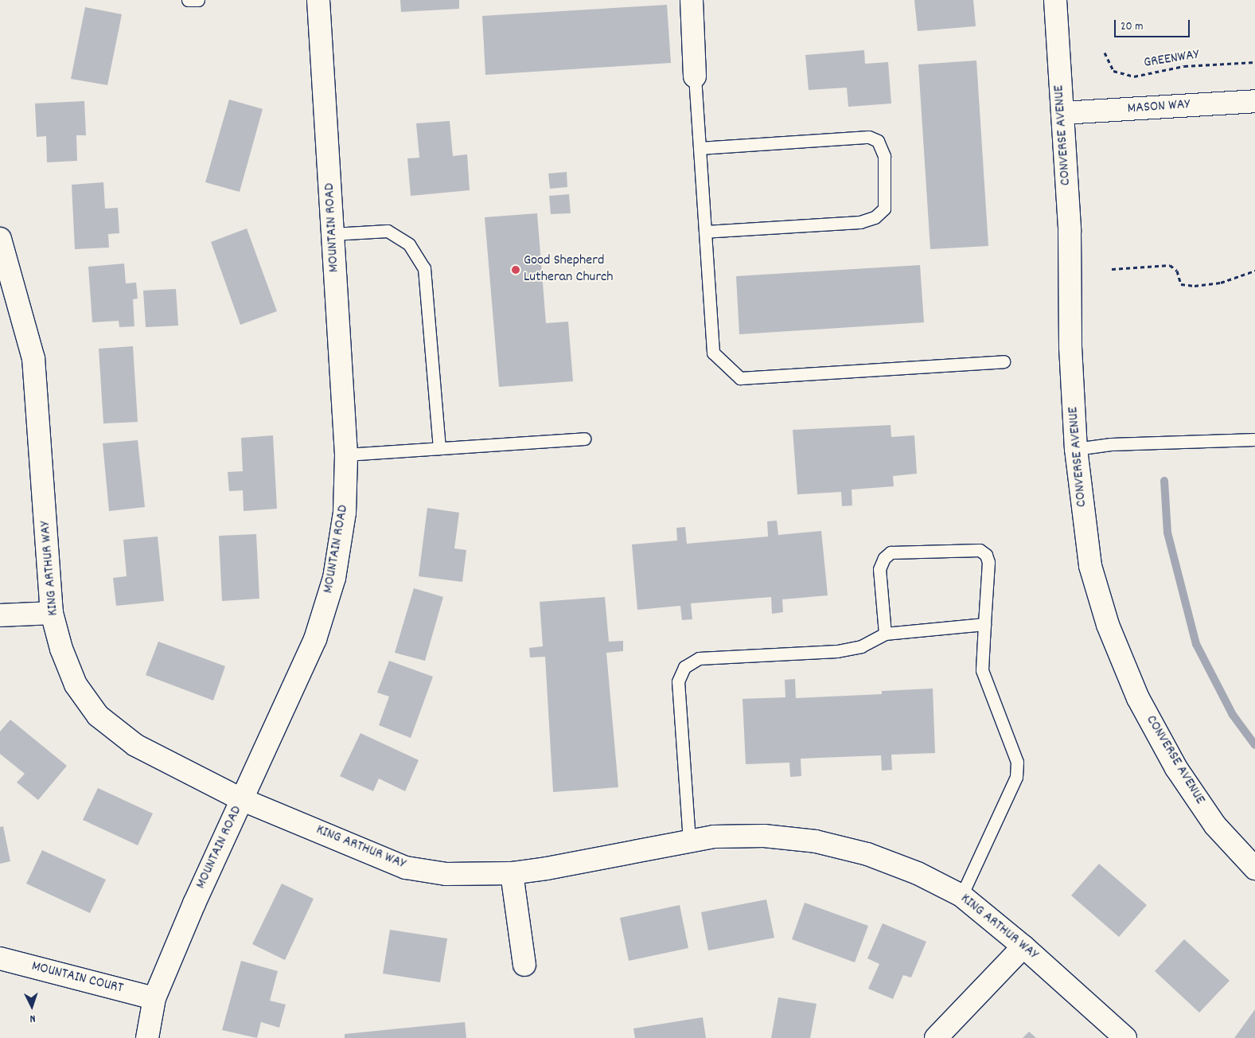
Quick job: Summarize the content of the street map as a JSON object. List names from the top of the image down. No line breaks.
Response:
{"streets":{"street":["MASON WAY","CONVERSE AVENUE","MOUNTAIN ROAD","KING ARTHUR WAY","MOUNTAIN COURT"],"path":["GREENWAY"]},"crossings":[["MASON WAY","CONVERSE AVENUE"],["MOUNTAIN ROAD","KING ARTHUR WAY"],["MOUNTAIN ROAD","MOUNTAIN COURT"]],"places":["Good Shepherd Lutheran Church"],"scale_bar":"20 m","north":"bottom"}
